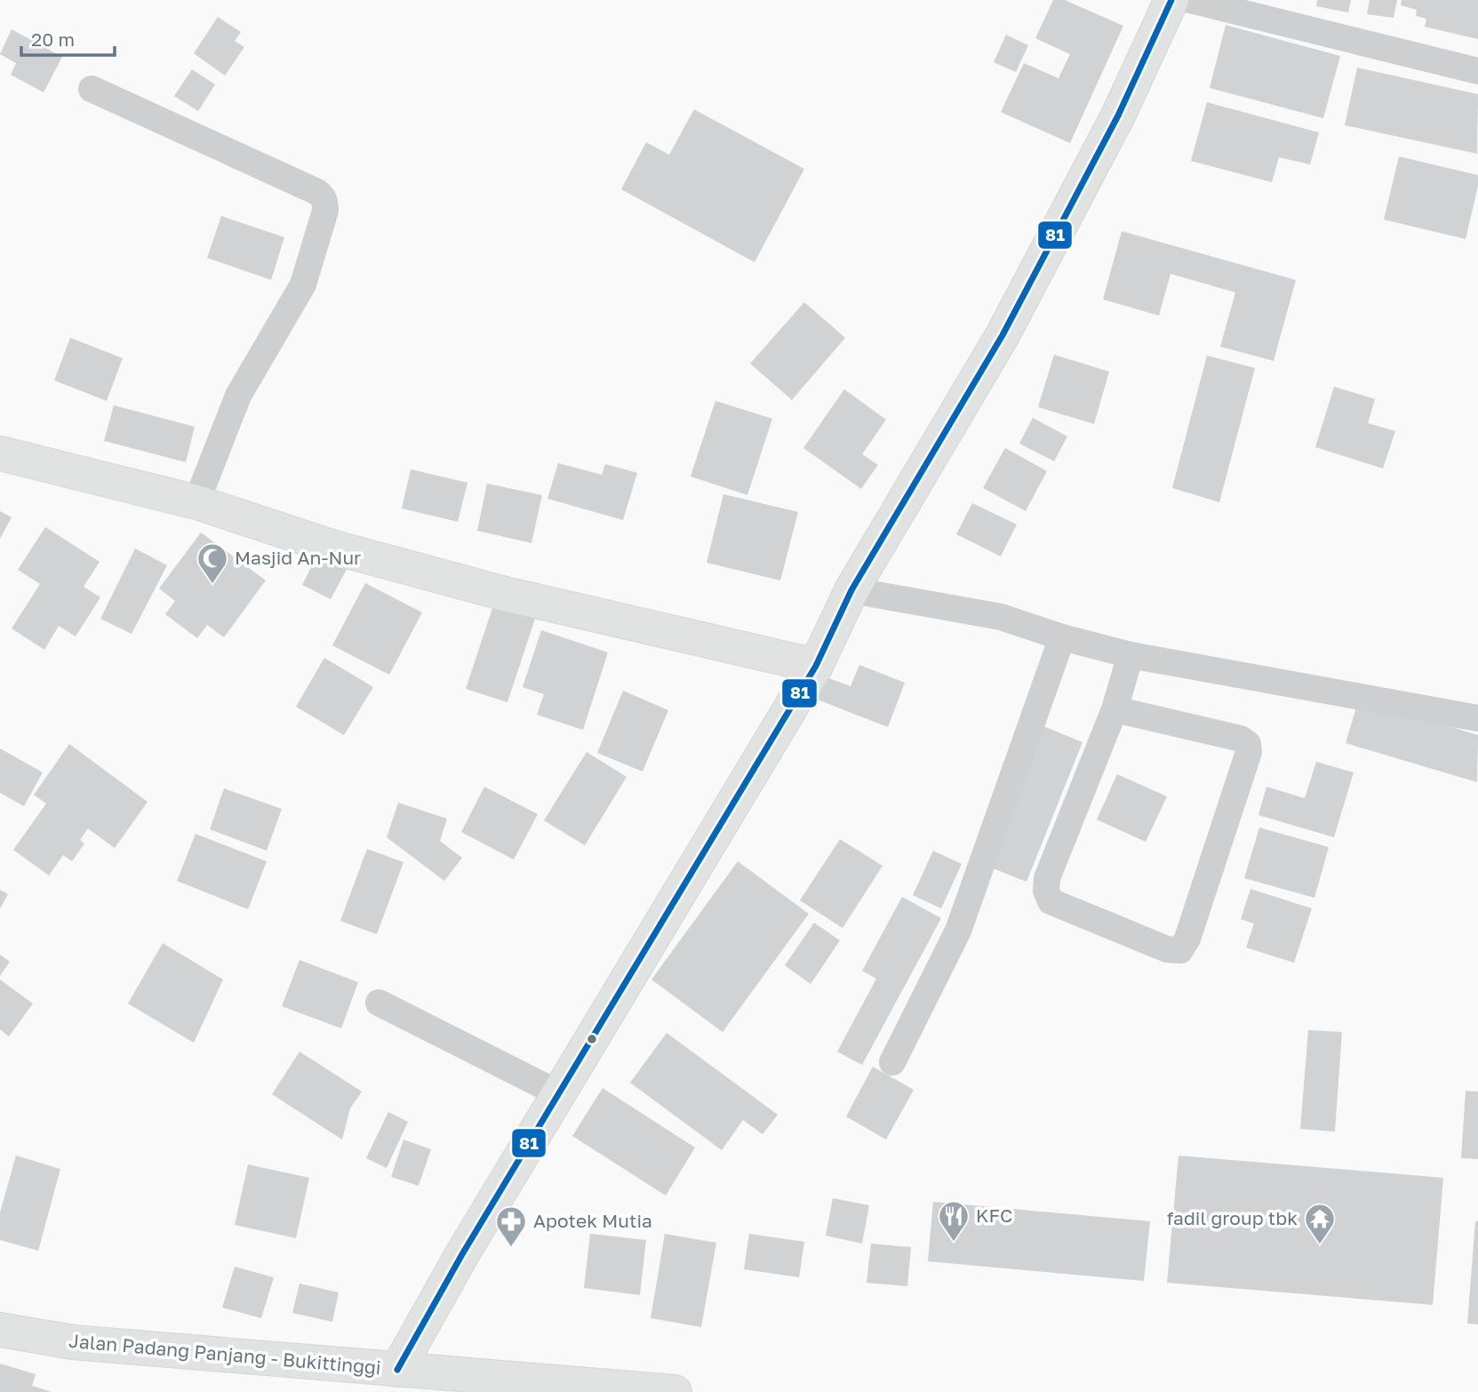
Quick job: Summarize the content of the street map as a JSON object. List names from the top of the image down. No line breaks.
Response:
{"streets":{"main road":["Jalan Padang Panjang - Bukittinggi"]},"places":{"mosque":["Masjid An-Nur"],"restaurant":["KFC"],"temple":["fadil group tbk"],"pharmacy":["Apotek Mutia"]},"lines":["transit line 81"],"scale_bar":"20 m"}
